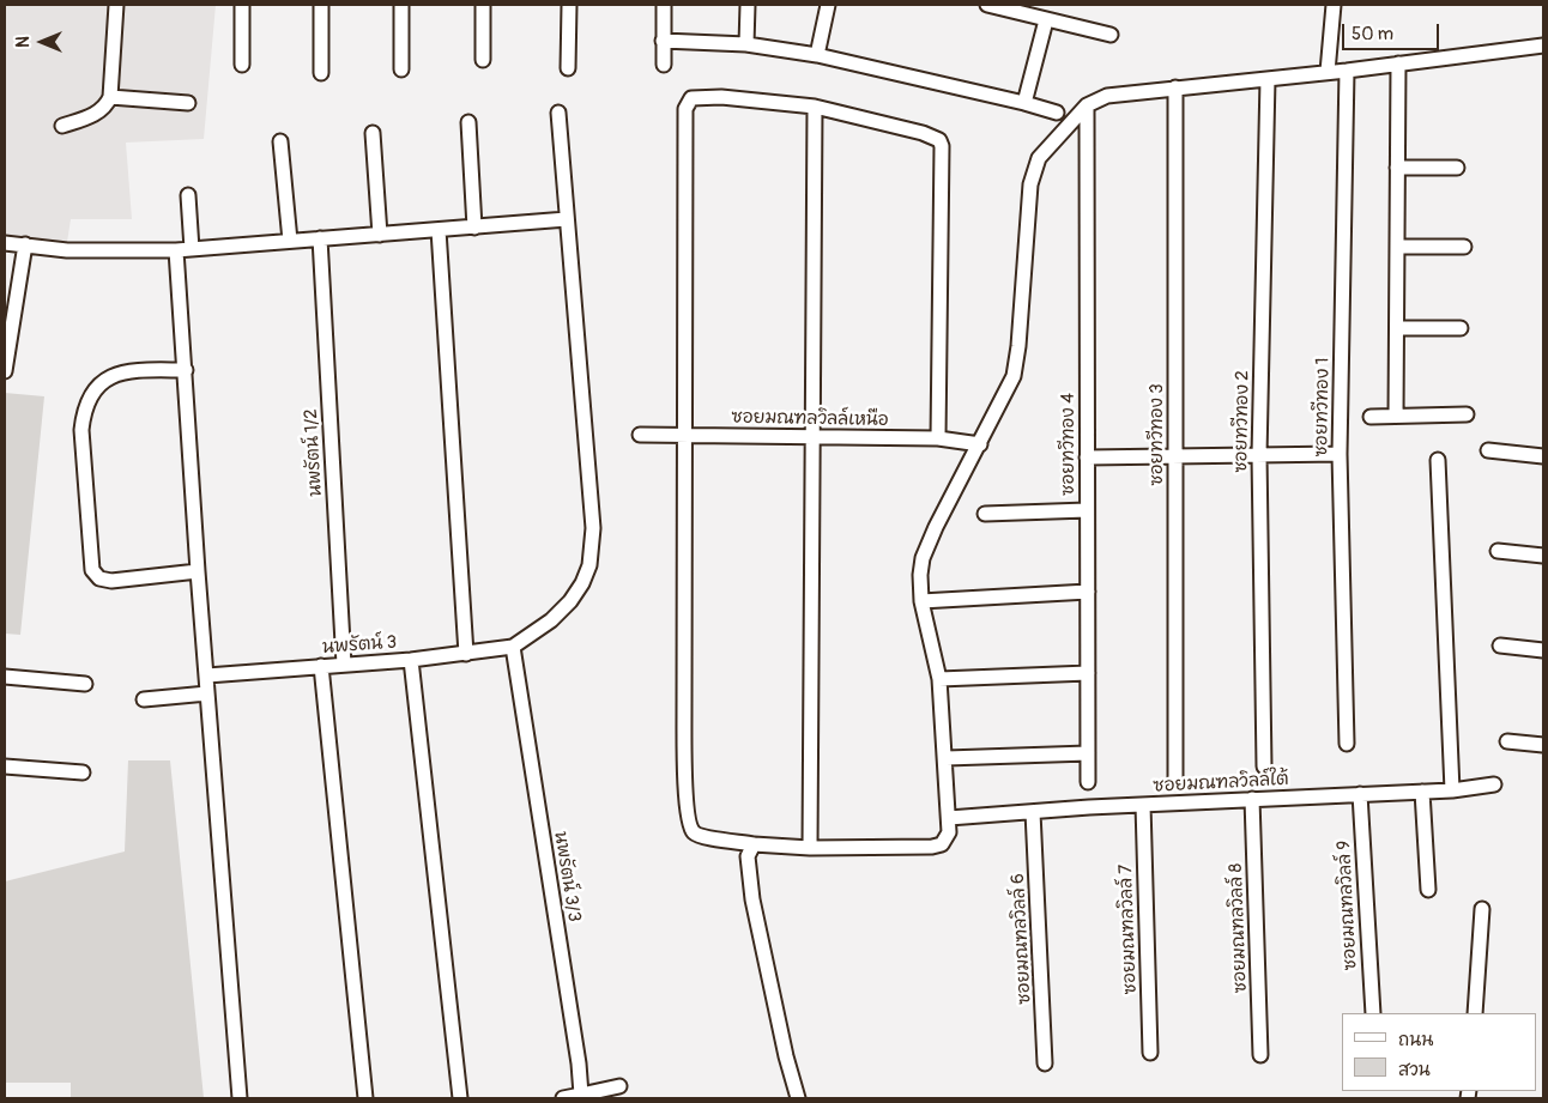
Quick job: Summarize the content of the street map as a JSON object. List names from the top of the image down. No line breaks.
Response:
{"streets":{"street":["ซอยทวีทอง 1","ซอยมณฑลวิลล์เหนือ","ซอยทวีทอง 2","ซอยทวีทอง 3","ซอยทวีทอง 4","นพรัตน์ 1/2","นพรัตน์ 3","ซอยมณฑลวิลล์ใต้","นพรัตน์ 3/3","ซอยมณฑลวิลล์ 9","ซอยมณฑลวิลล์ 8","ซอยมณฑลวิลล์ 7","ซอยมณฑลวิลล์ 6"]},"crossings":[["นพรัตน์ 1/2","นพรัตน์ 3"],["นพรัตน์ 3","นพรัตน์ 3/3"],["ซอยมณฑลวิลล์ใต้","ซอยมณฑลวิลล์ 9"],["ซอยมณฑลวิลล์ใต้","ซอยมณฑลวิลล์ 8"],["ซอยมณฑลวิลล์ใต้","ซอยมณฑลวิลล์ 7"],["ซอยมณฑลวิลล์ใต้","ซอยมณฑลวิลล์ 6"]],"legend":["ถนน","สวน"],"scale_bar":"50 m","north":"left"}
